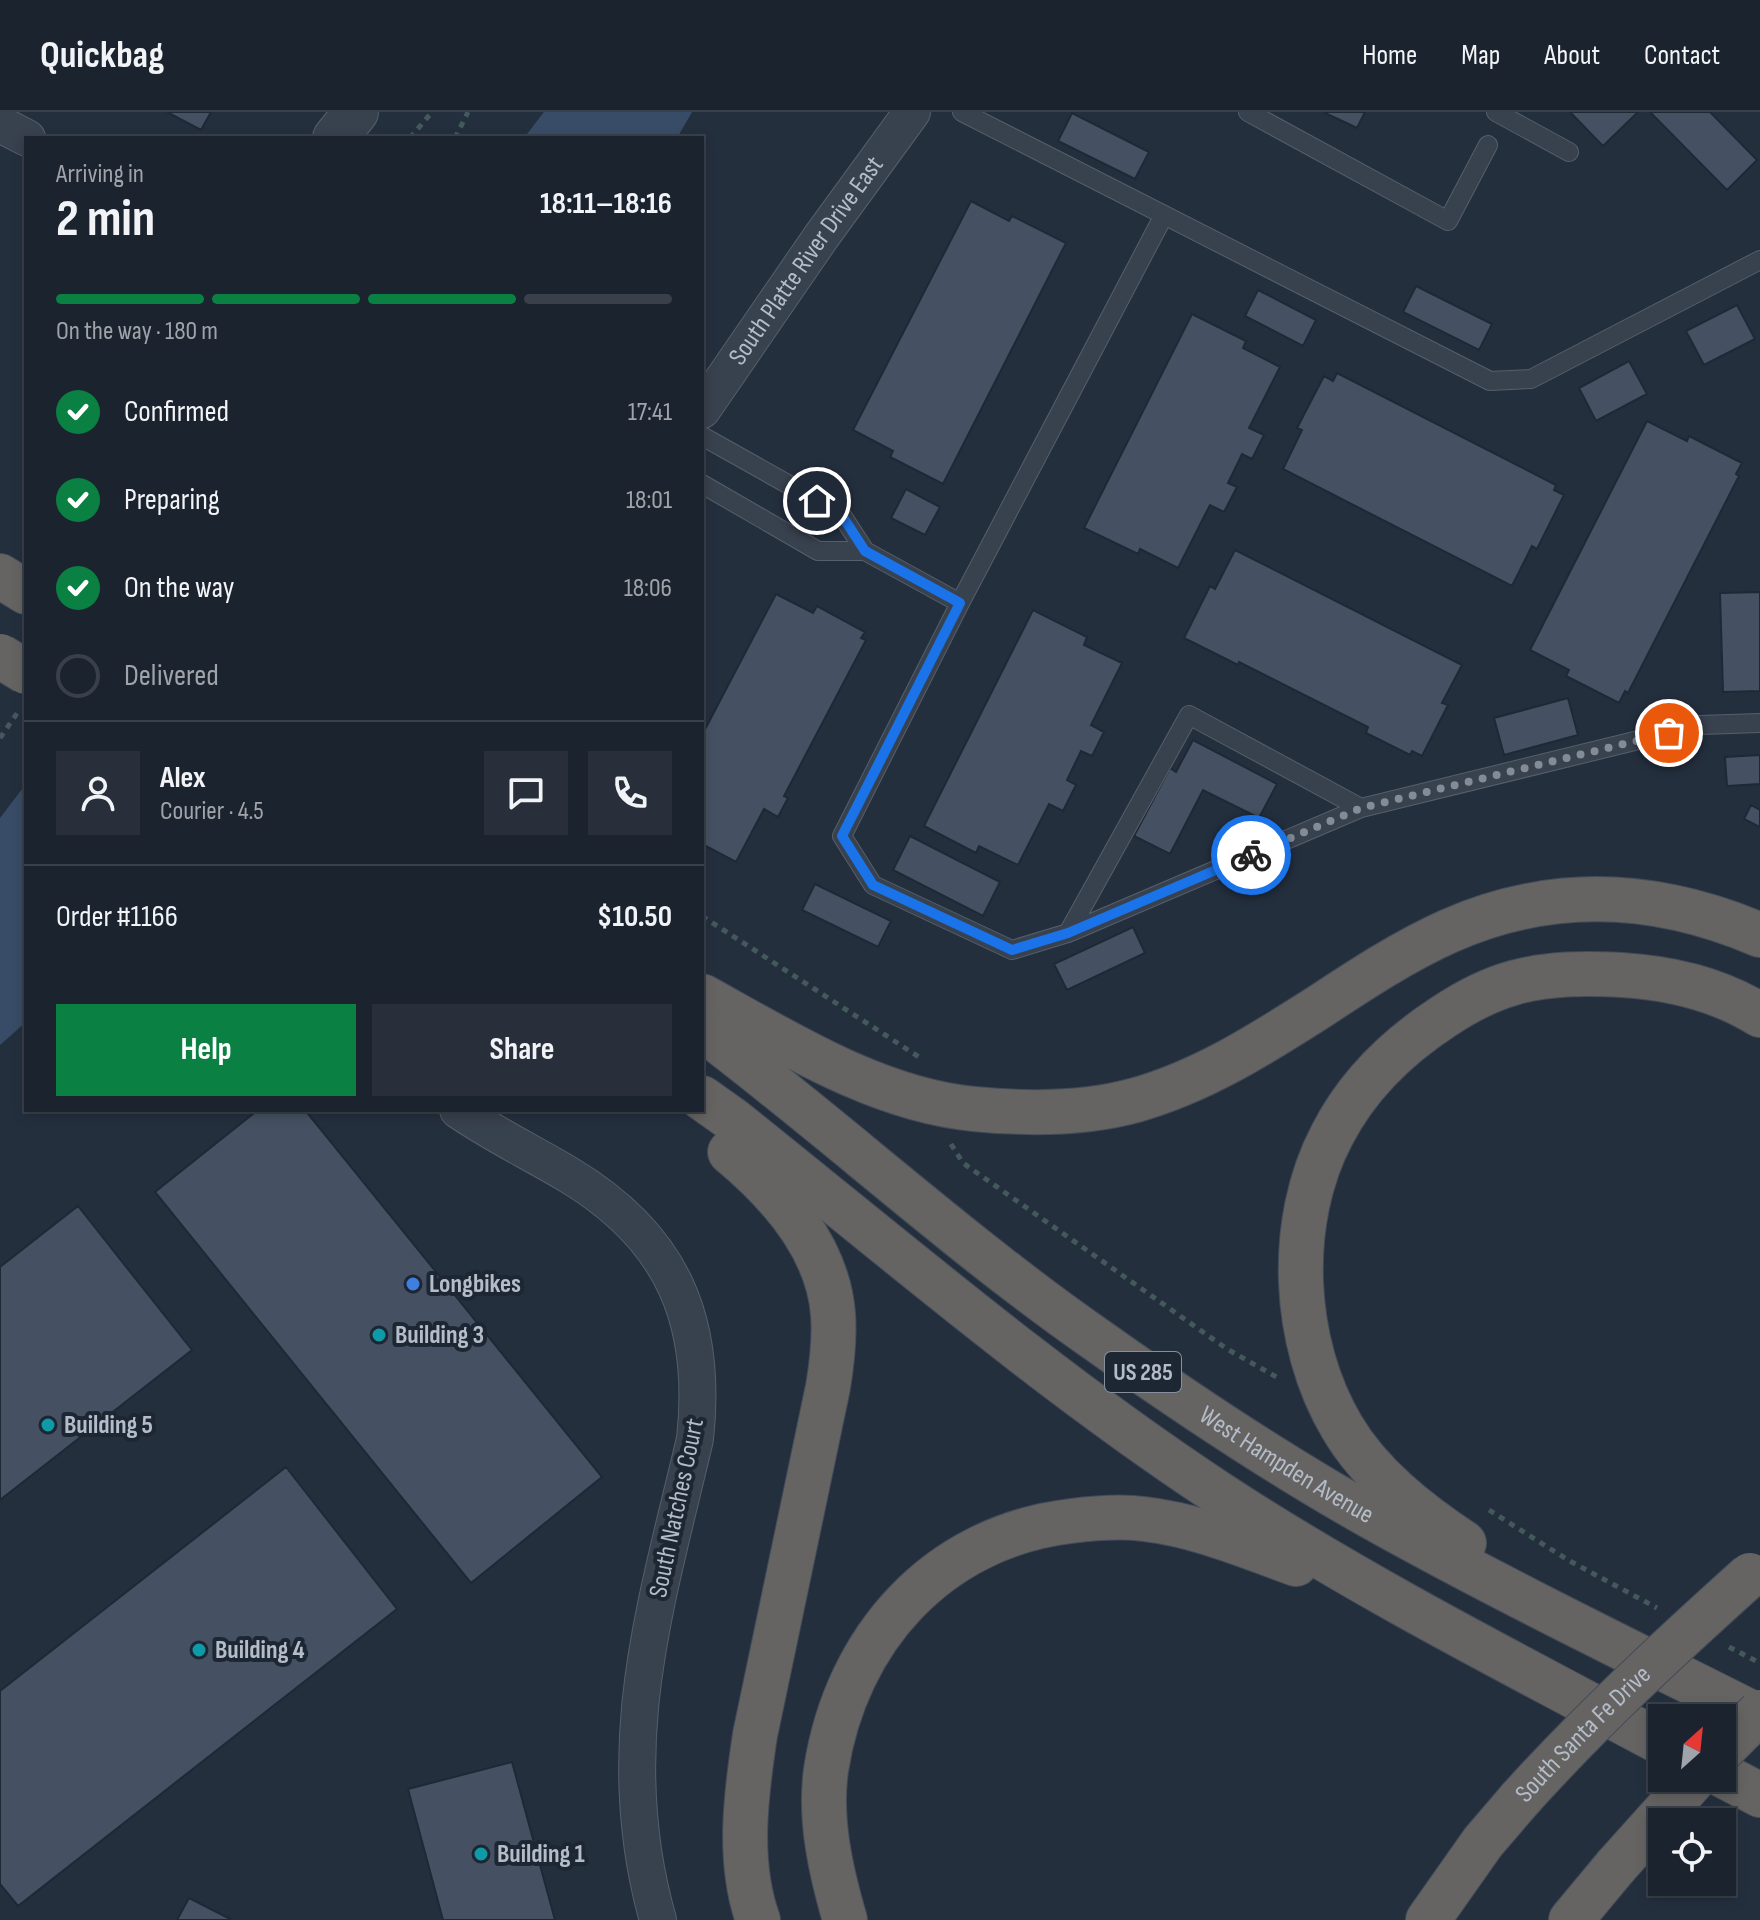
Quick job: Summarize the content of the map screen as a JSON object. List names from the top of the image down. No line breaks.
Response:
{"streets":{"highway":["US 285","West Hampden Avenue","South Santa Fe Drive"],"street":["South Platte River Drive East","South Natches Court"]},"places":["Longbikes","Building 3","Building 5","Building 4","Building 1"],"north":"top right","page":{"header":"Quickbag","nav":["Home","Map","About","Contact"],"heading":["2 min","Arriving in","18:11–18:16"],"panel":["Alex","Courier · 4.5","Order #1166","$10.50"],"bar":"On the way · 180 m","list":[["Confirmed","17:41"],["Preparing","18:01"],["On the way","18:06"],"Delivered"],"buttons":["Help","Share"]}}
